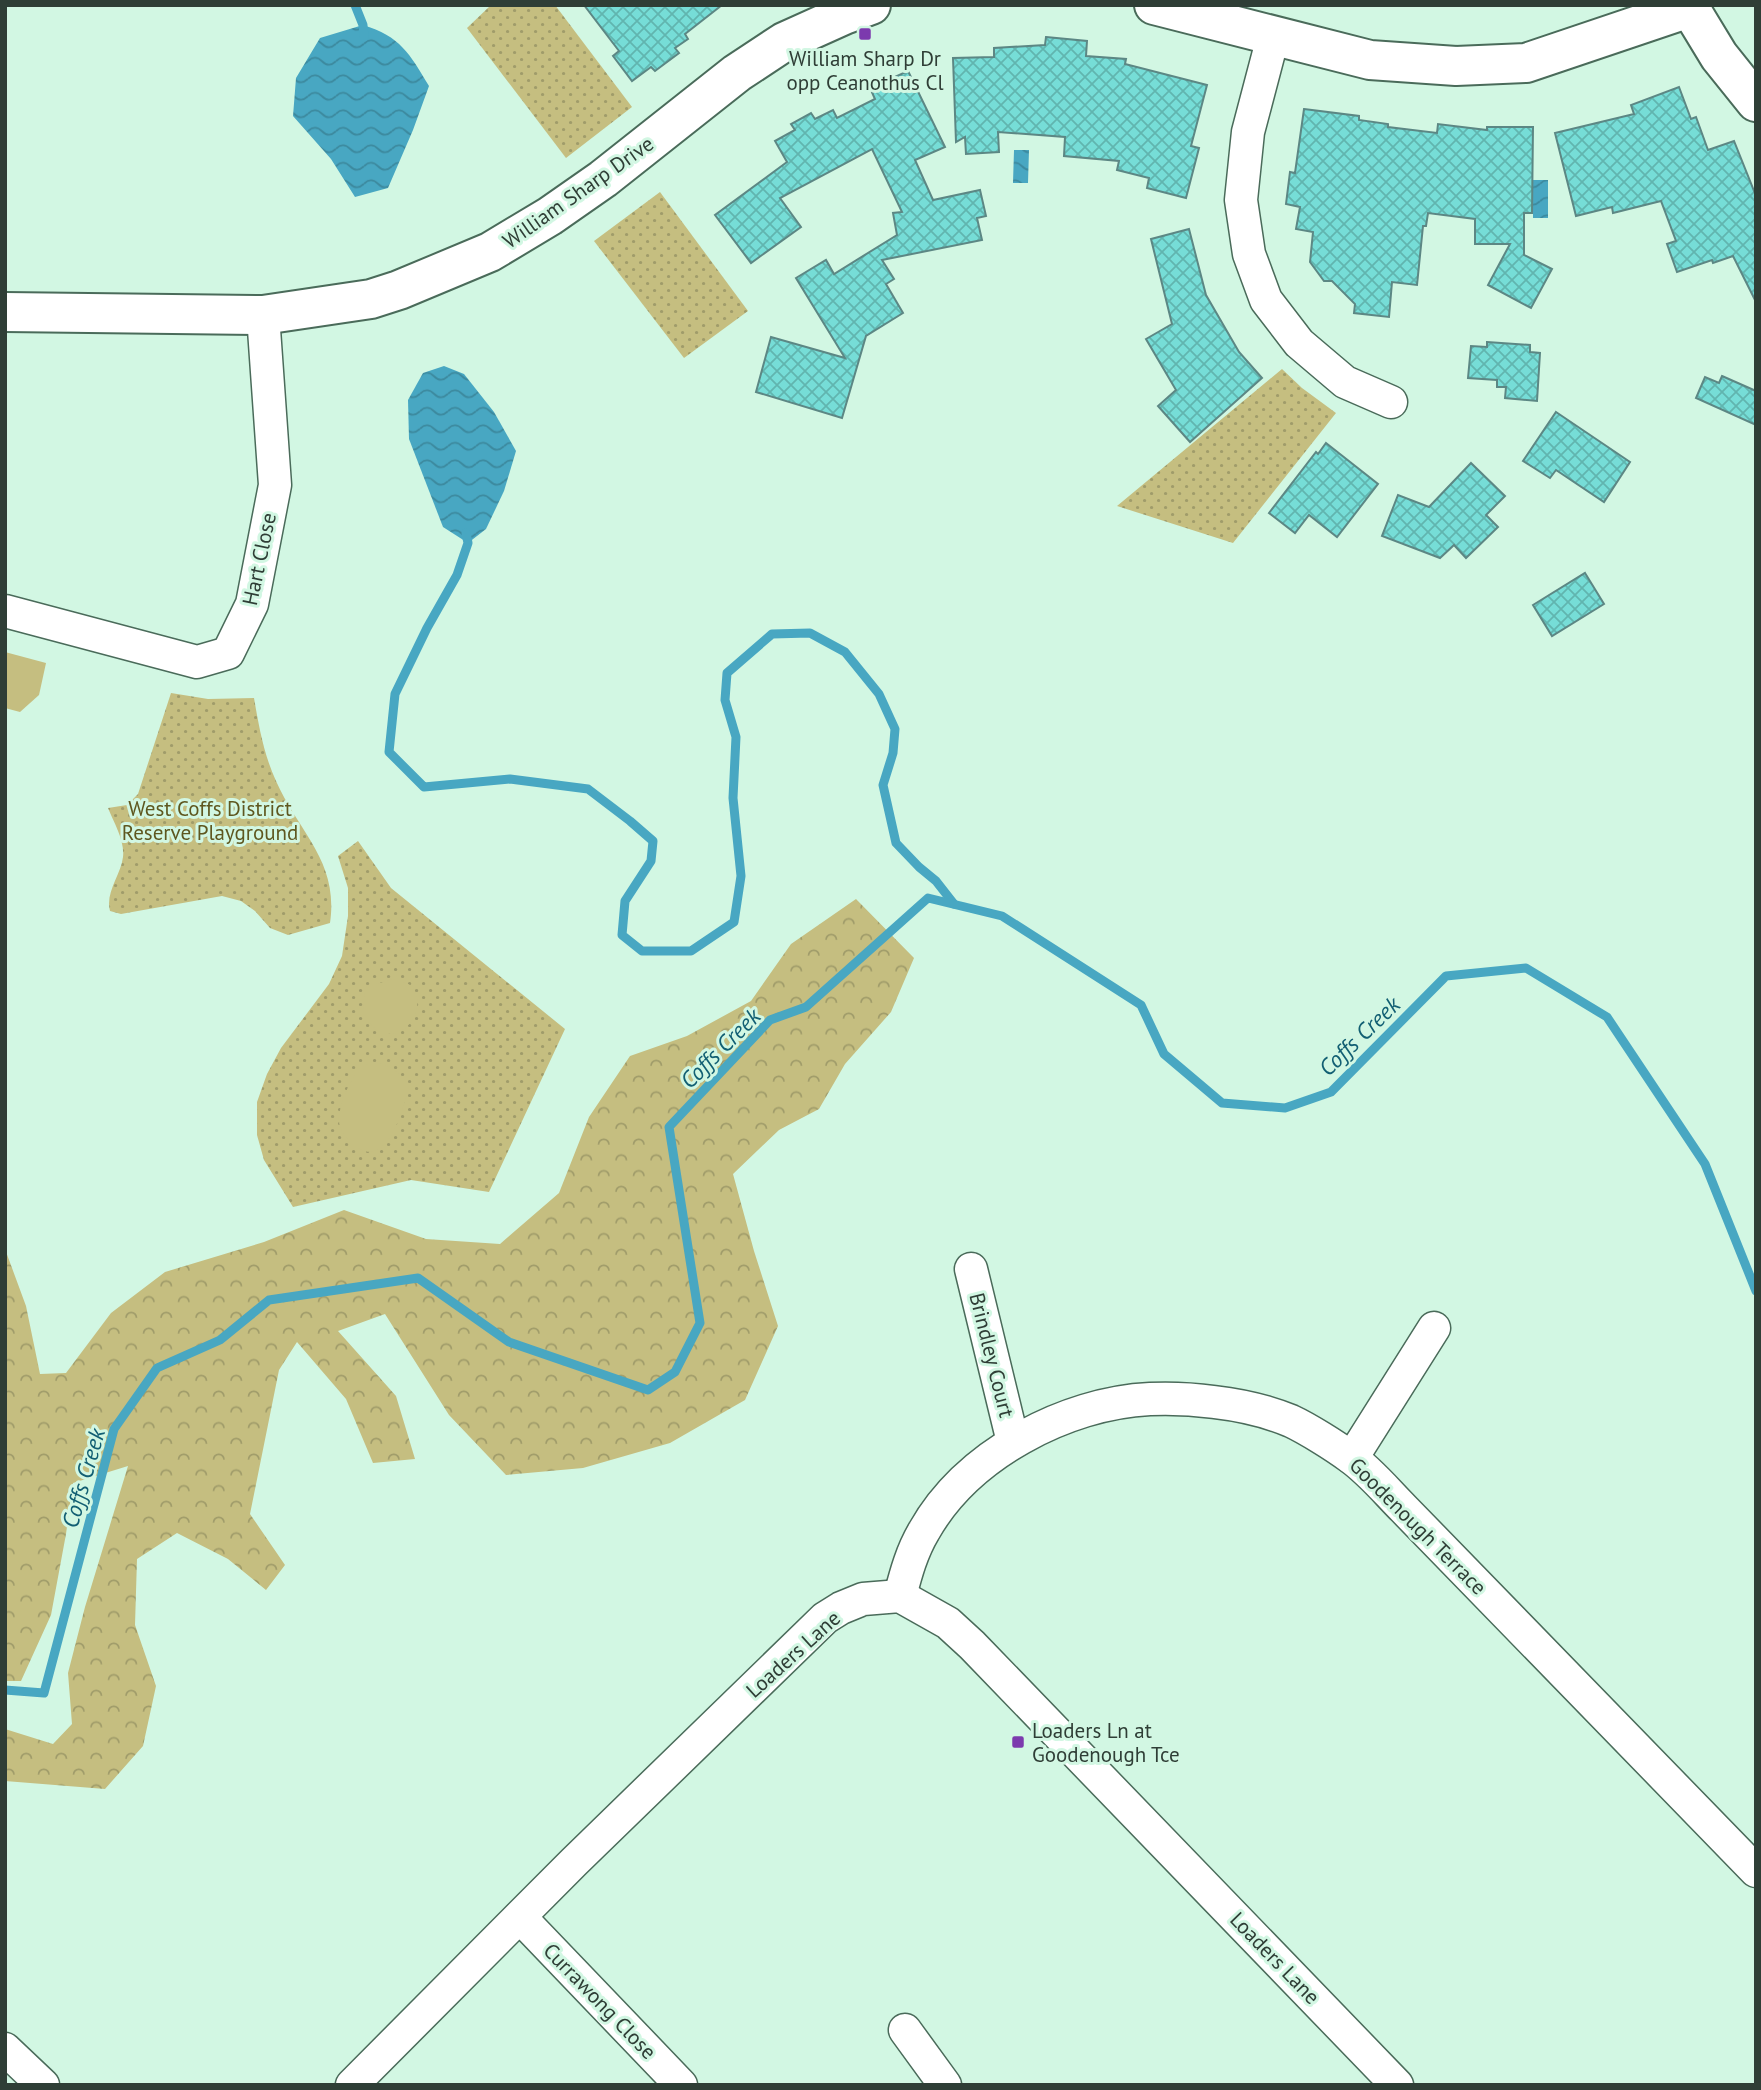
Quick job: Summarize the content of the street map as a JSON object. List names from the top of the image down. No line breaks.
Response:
{"streets":{"street":["William Sharp Drive","Hart Close","Brindley Court","Goodenough Terrace","Loaders Lane","Currawong Close"]},"crossings":[["William Sharp Drive","Hart Close"],["Brindley Court","Goodenough Terrace"],["Goodenough Terrace","Loaders Lane"],["Loaders Lane","Currawong Close"]],"water":["Coffs Creek"],"parks":["West Coffs District Reserve Playground"],"places":{"transit":["William Sharp Dr opp Ceanothus Cl","Loaders Ln at Goodenough Tce"]}}
